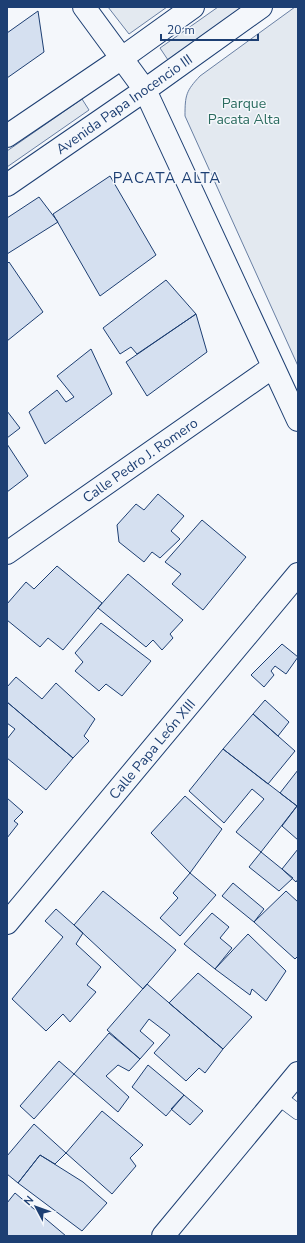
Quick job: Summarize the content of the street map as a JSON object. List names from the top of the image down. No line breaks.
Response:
{"streets":{"street":["Avenida Papa Inocencio III","Calle Pedro J. Romero","Calle Papa León XIII"]},"districts":["PACATA ALTA"],"parks":["Parque Pacata Alta"],"scale_bar":"20 m","north":"top left"}
